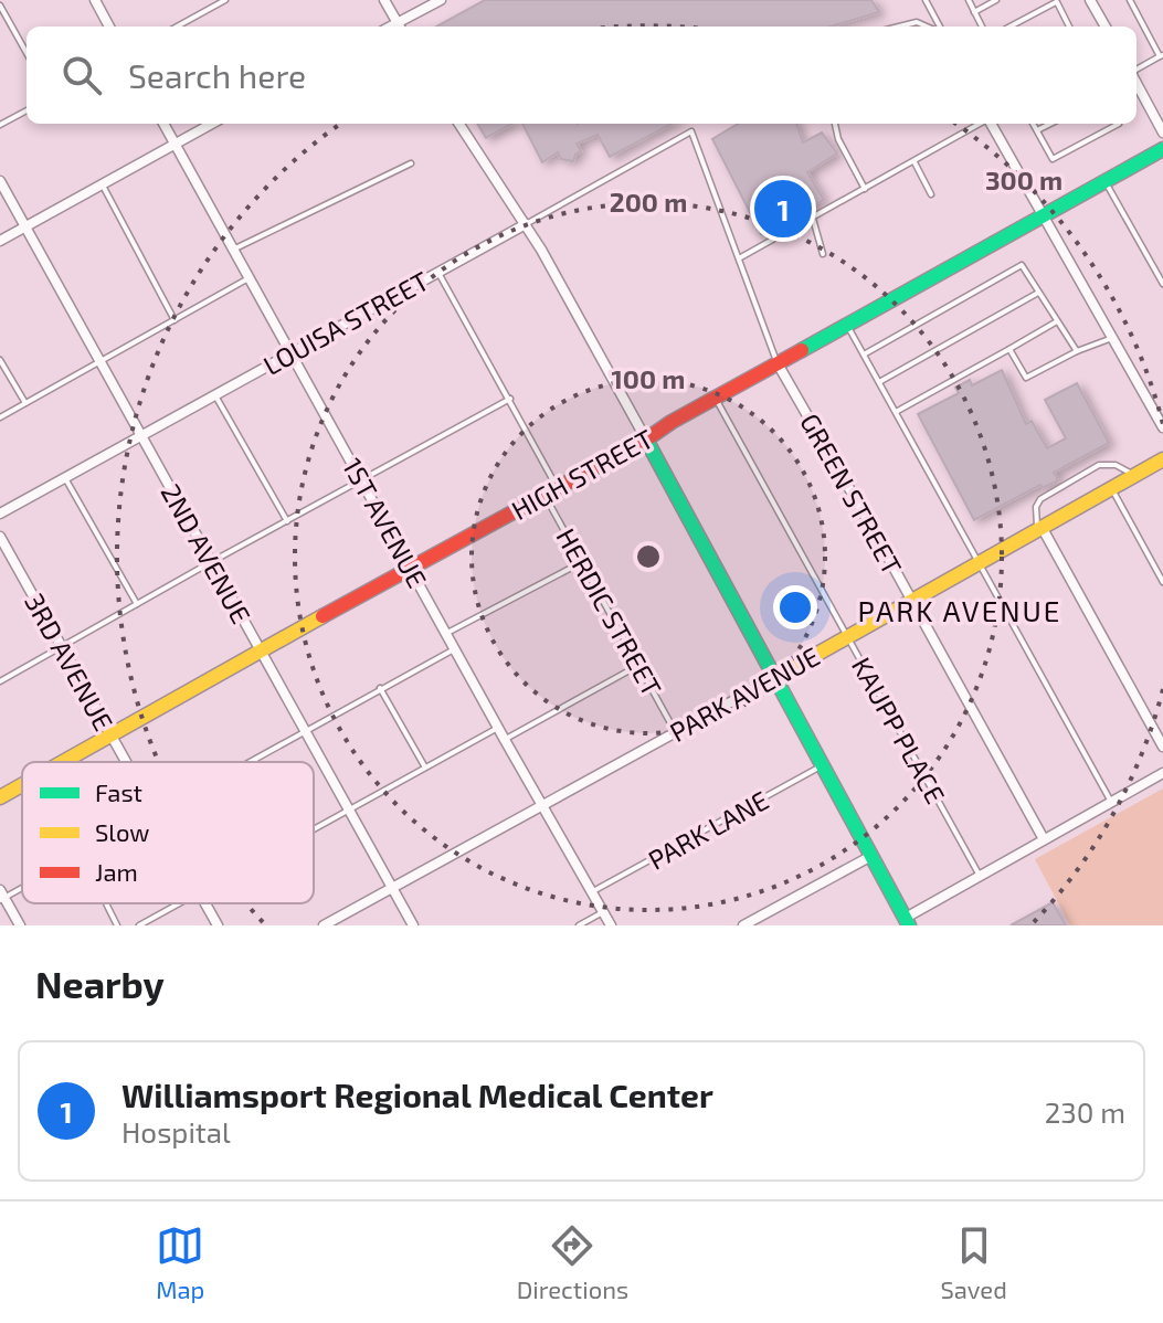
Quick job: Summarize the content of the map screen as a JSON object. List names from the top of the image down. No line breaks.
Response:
{"streets":{"main road":["HIGH STREET","PARK AVENUE"],"street":["LOUISA STREET","GREEN STREET","1ST AVENUE","2ND AVENUE","3RD AVENUE"],"lane":["HERDIC STREET","KAUPP PLACE","PARK LANE"]},"crossings":[["LOUISA STREET","GREEN STREET"],["LOUISA STREET","1ST AVENUE"],["LOUISA STREET","2ND AVENUE"],["LOUISA STREET","HERDIC STREET"],["HIGH STREET","GREEN STREET"],["HIGH STREET","1ST AVENUE"],["HIGH STREET","2ND AVENUE"],["HIGH STREET","HERDIC STREET"],["HIGH STREET","3RD AVENUE"],["HIGH STREET","KAUPP PLACE"],["GREEN STREET","PARK AVENUE"],["1ST AVENUE","PARK AVENUE"],["1ST AVENUE","PARK LANE"],["2ND AVENUE","PARK AVENUE"],["HERDIC STREET","PARK AVENUE"],["PARK AVENUE","KAUPP PLACE"]],"districts":["PARK AVENUE"],"legend":["Fast","Slow","Jam"],"page":{"search":"Search here","pins":"1","heading":"Nearby","list":[{"mark":"1","name":"Williamsport Regional Medical Center","note":"Hospital","value":"230 m"}],"nav":["Map","Directions","Saved"]},"rings":["300 m","200 m","100 m"]}
